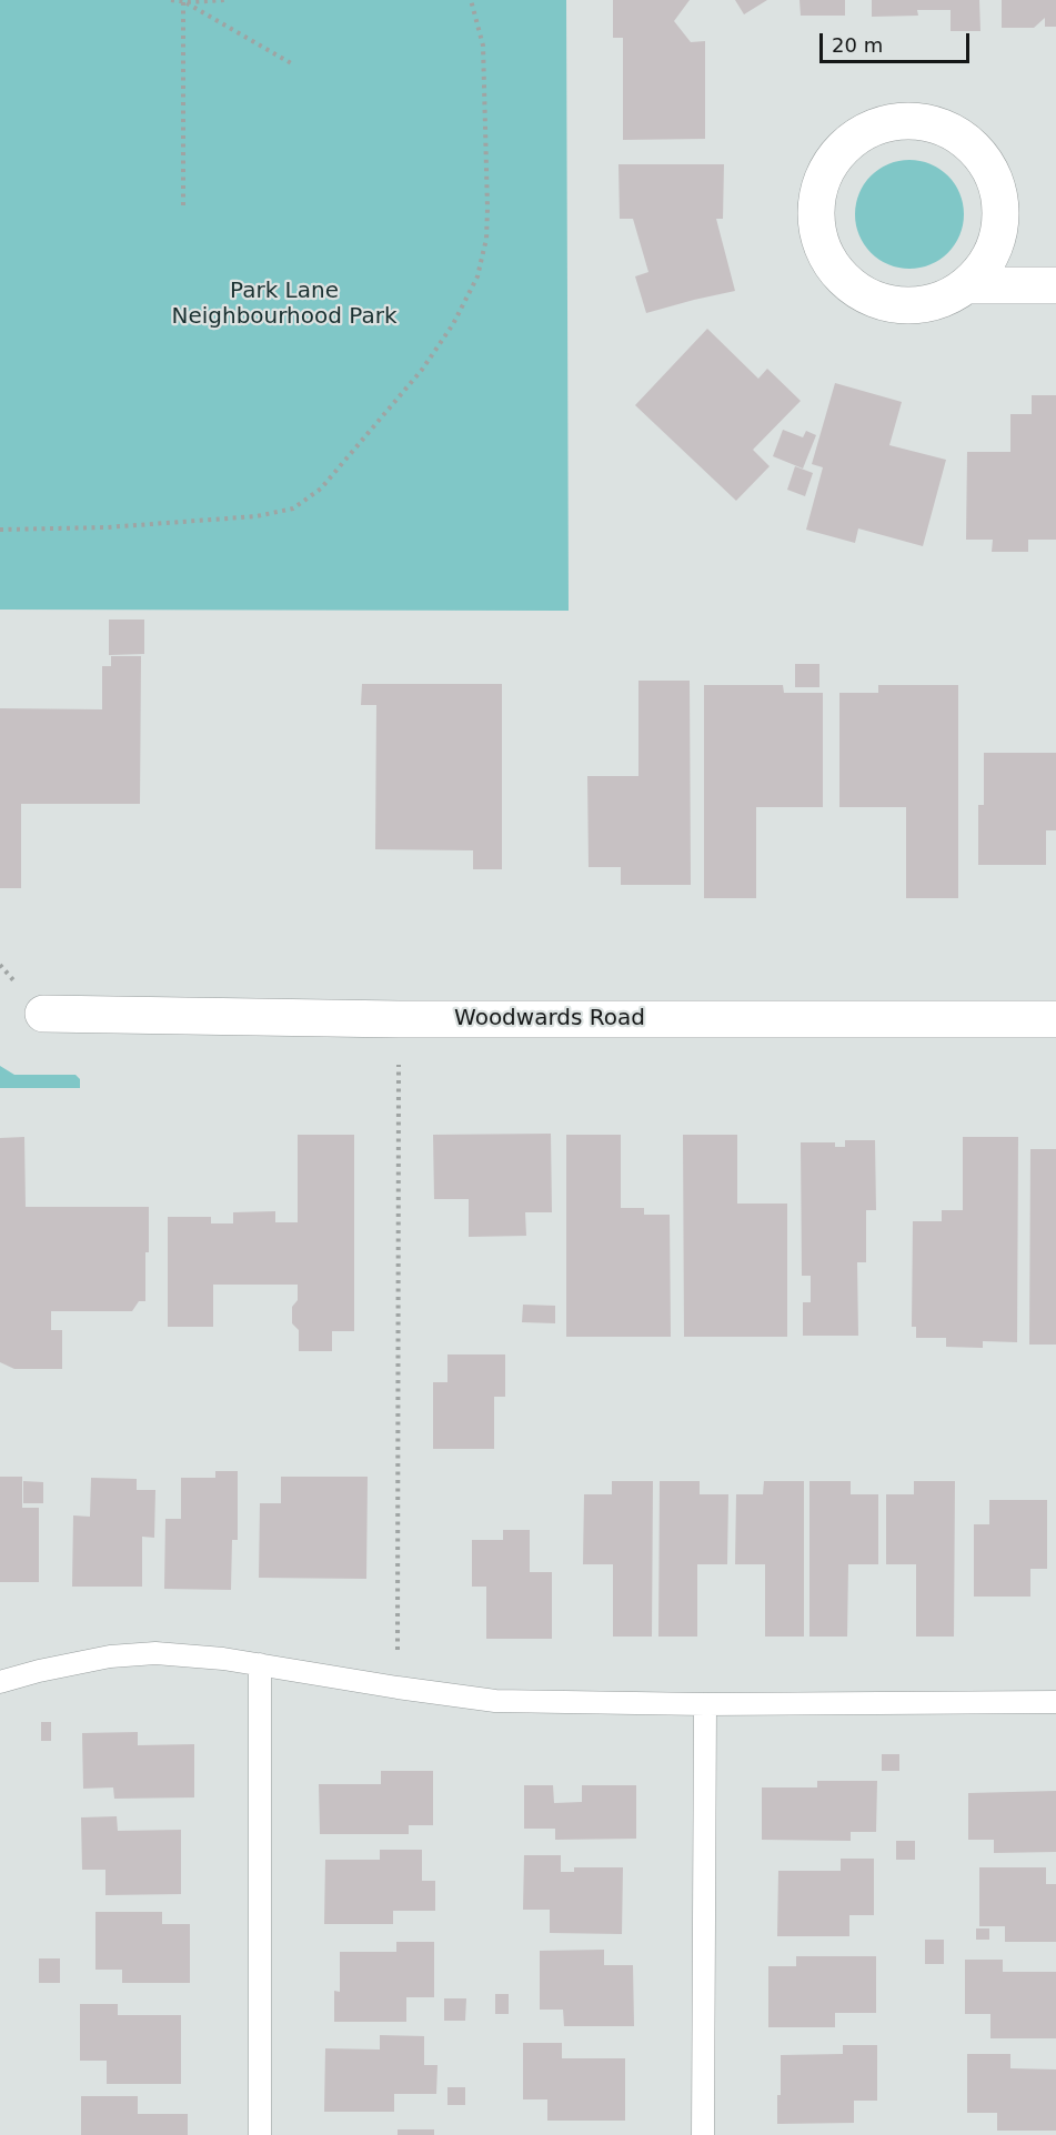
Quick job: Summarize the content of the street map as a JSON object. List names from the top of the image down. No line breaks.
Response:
{"streets":{"street":["Woodwards Road"]},"parks":["Park Lane Neighbourhood Park"],"scale_bar":"20 m"}
